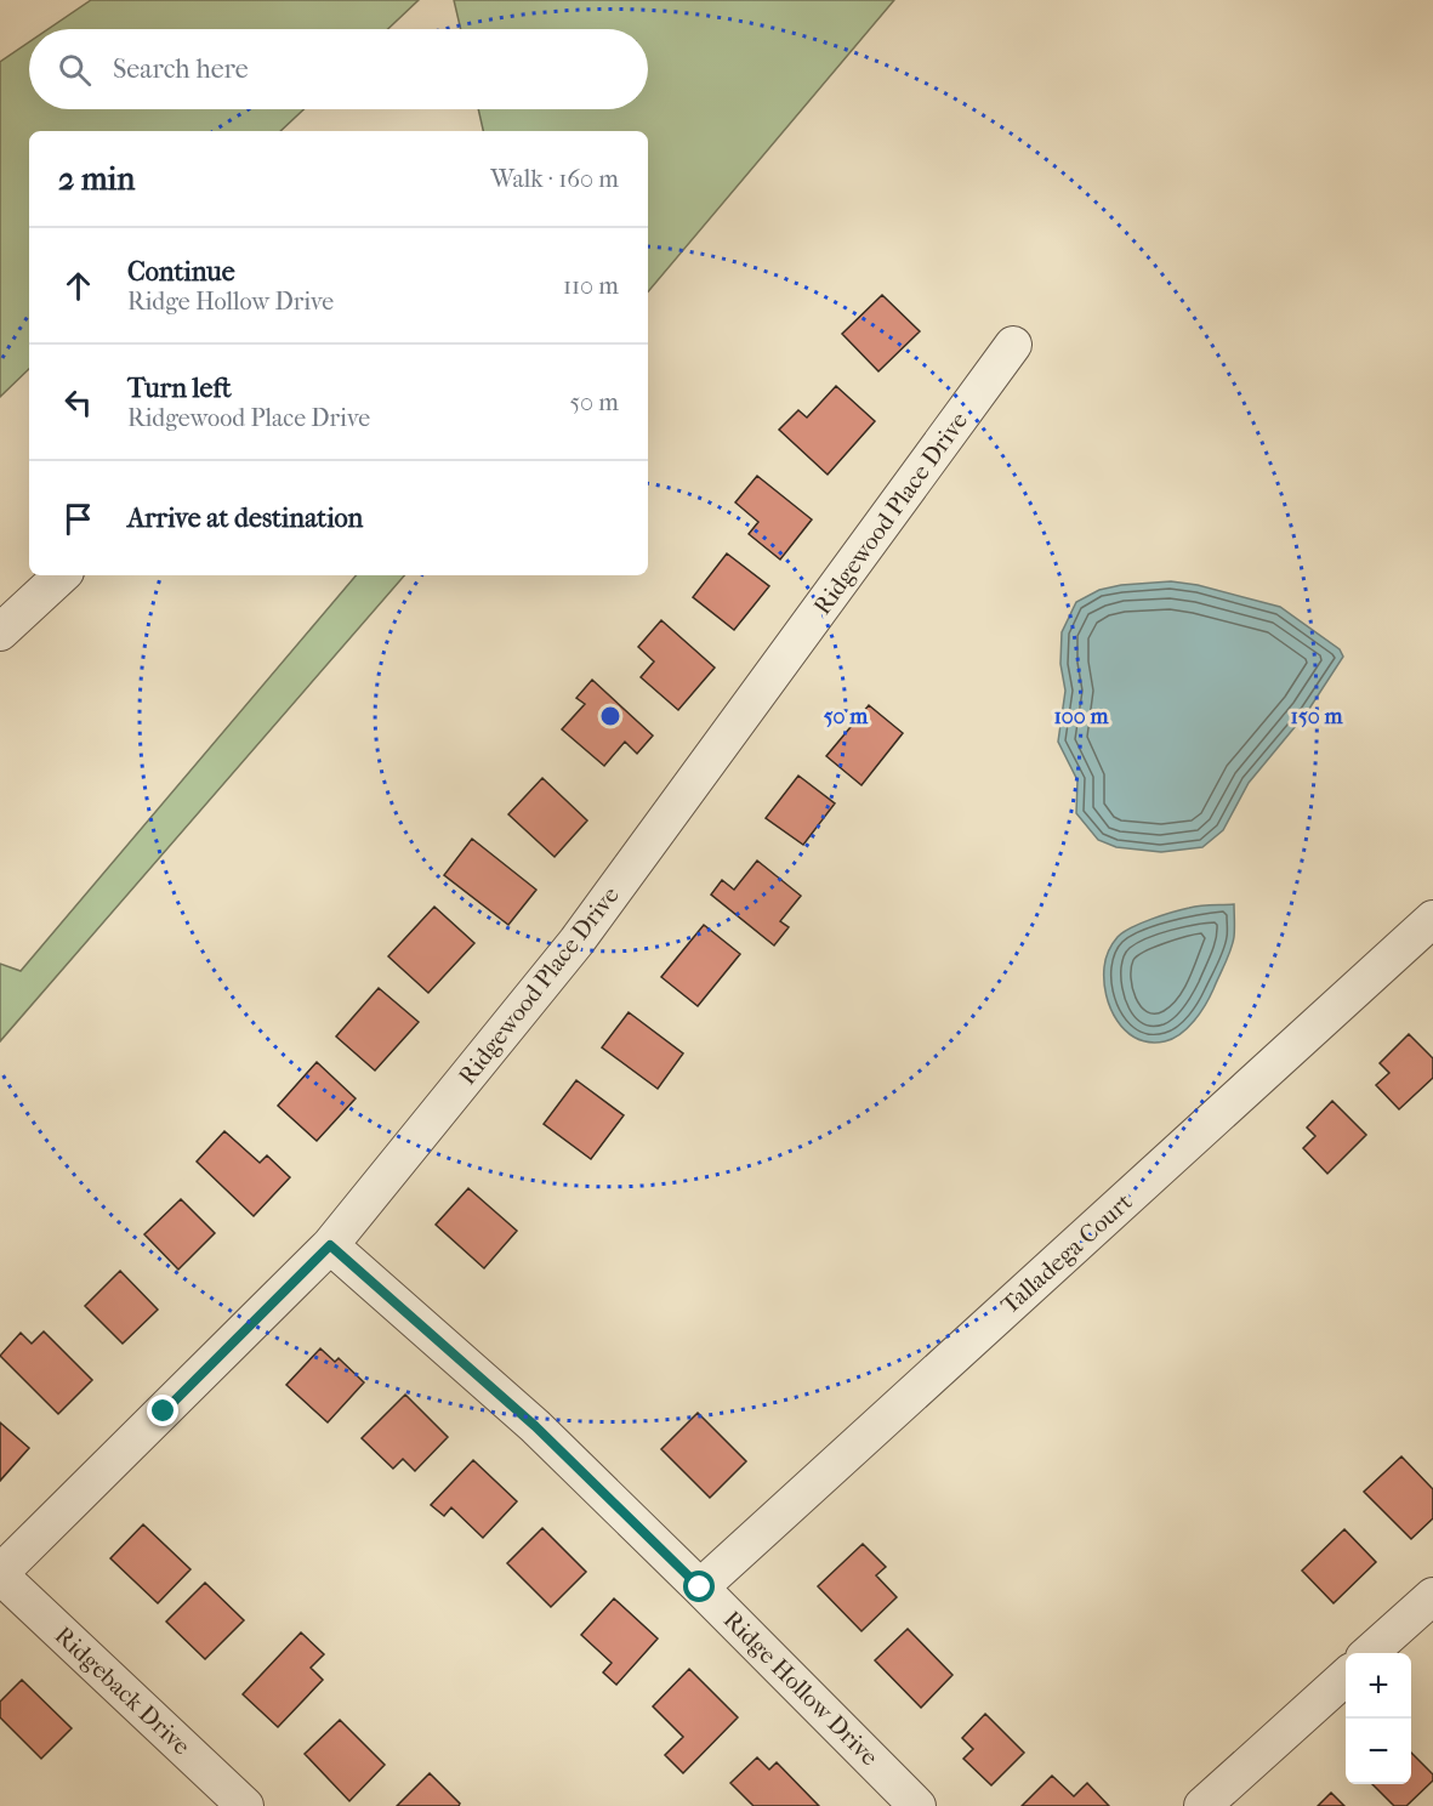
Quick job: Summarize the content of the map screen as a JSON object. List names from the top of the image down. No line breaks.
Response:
{"streets":{"street":["Ridgewood Place Drive","Talladega Court","Ridge Hollow Drive","Ridgeback Drive"]},"crossings":[["Ridgewood Place Drive","Ridge Hollow Drive"],["Ridgewood Place Drive","Ridgeback Drive"],["Talladega Court","Ridge Hollow Drive"]],"page":{"search":"Search here","heading":["2 min","Walk · 160 m"],"list":[["Continue","Ridge Hollow Drive","110 m"],["Turn left","Ridgewood Place Drive","50 m"],"Arrive at destination"],"map_buttons":["+","−"]},"rings":["50 m","100 m","150 m"]}
